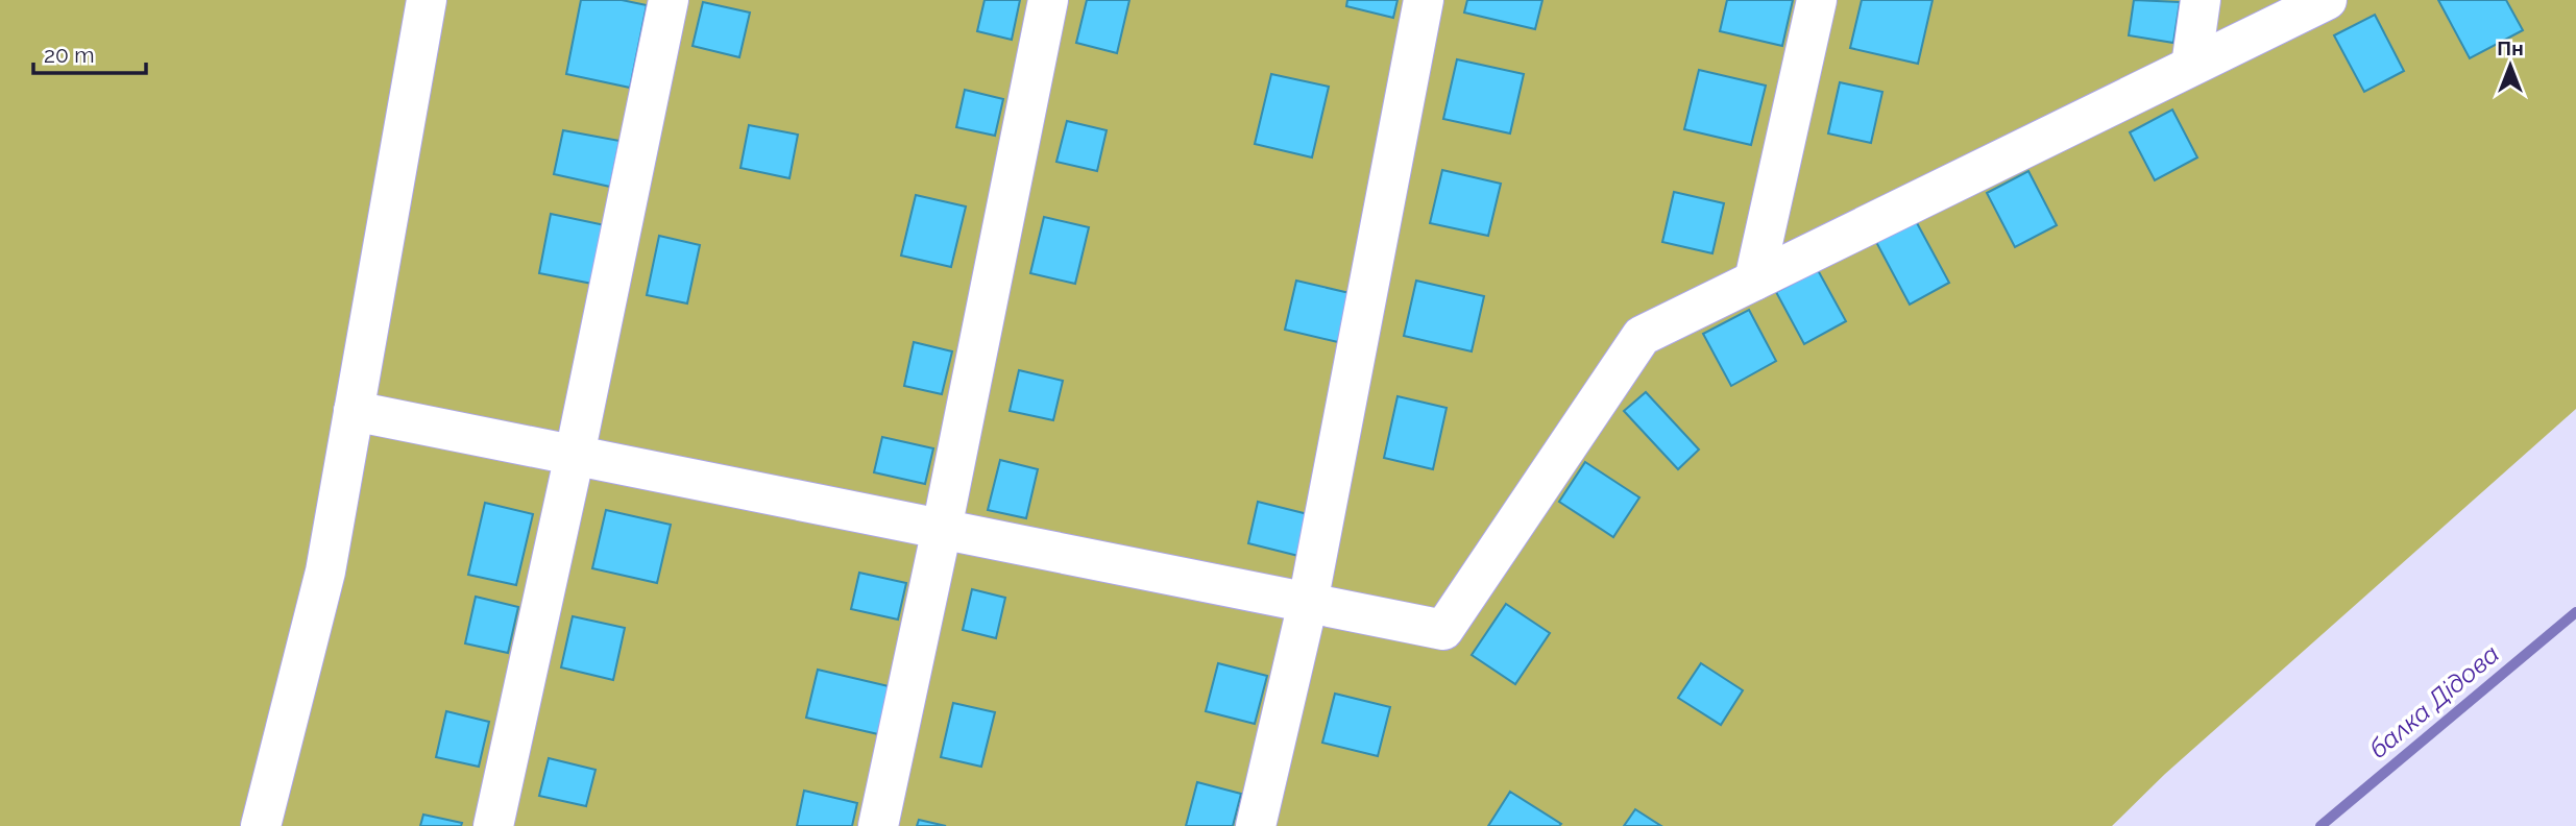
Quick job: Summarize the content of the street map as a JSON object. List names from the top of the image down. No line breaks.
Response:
{"water":["балка Дідова"],"scale_bar":"20 m","north":"top"}
